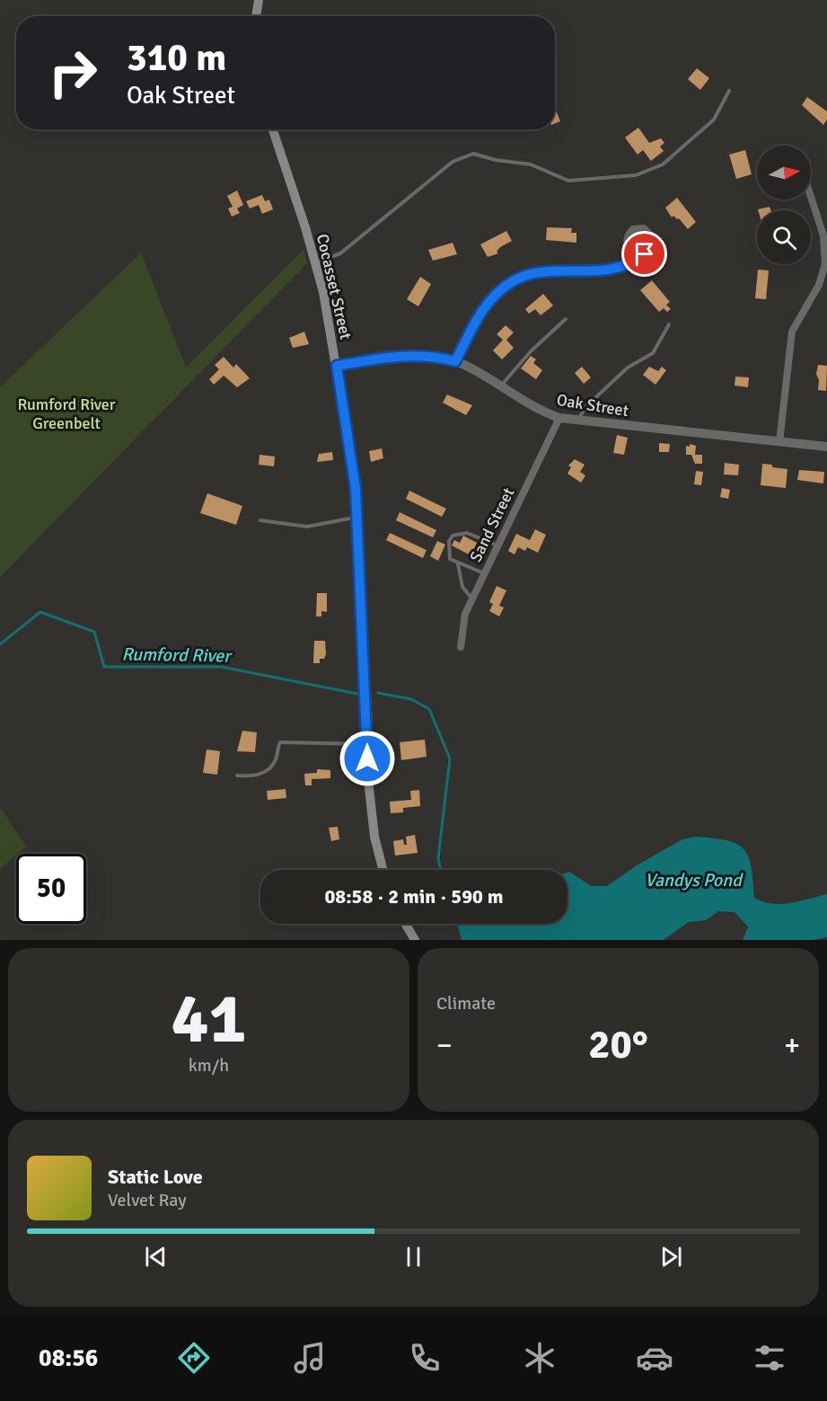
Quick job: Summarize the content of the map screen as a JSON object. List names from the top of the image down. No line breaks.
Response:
{"streets":{"main road":["Cocasset Street"],"street":["Oak Street","Sand Street"]},"crossings":[["Cocasset Street","Oak Street"],["Oak Street","Sand Street"]],"water":["Rumford River","Vandys Pond"],"parks":["Rumford River Greenbelt"],"north":"right","page":{"turn":["310 m","Oak Street"],"limit":"50","trip":"08:58 · 2 min · 590 m","tile":[["41","km/h"],"Climate"],"heat":["−","20°","+"],"song":["Static Love","Velvet Ray"],"tabs":"08:56"}}
